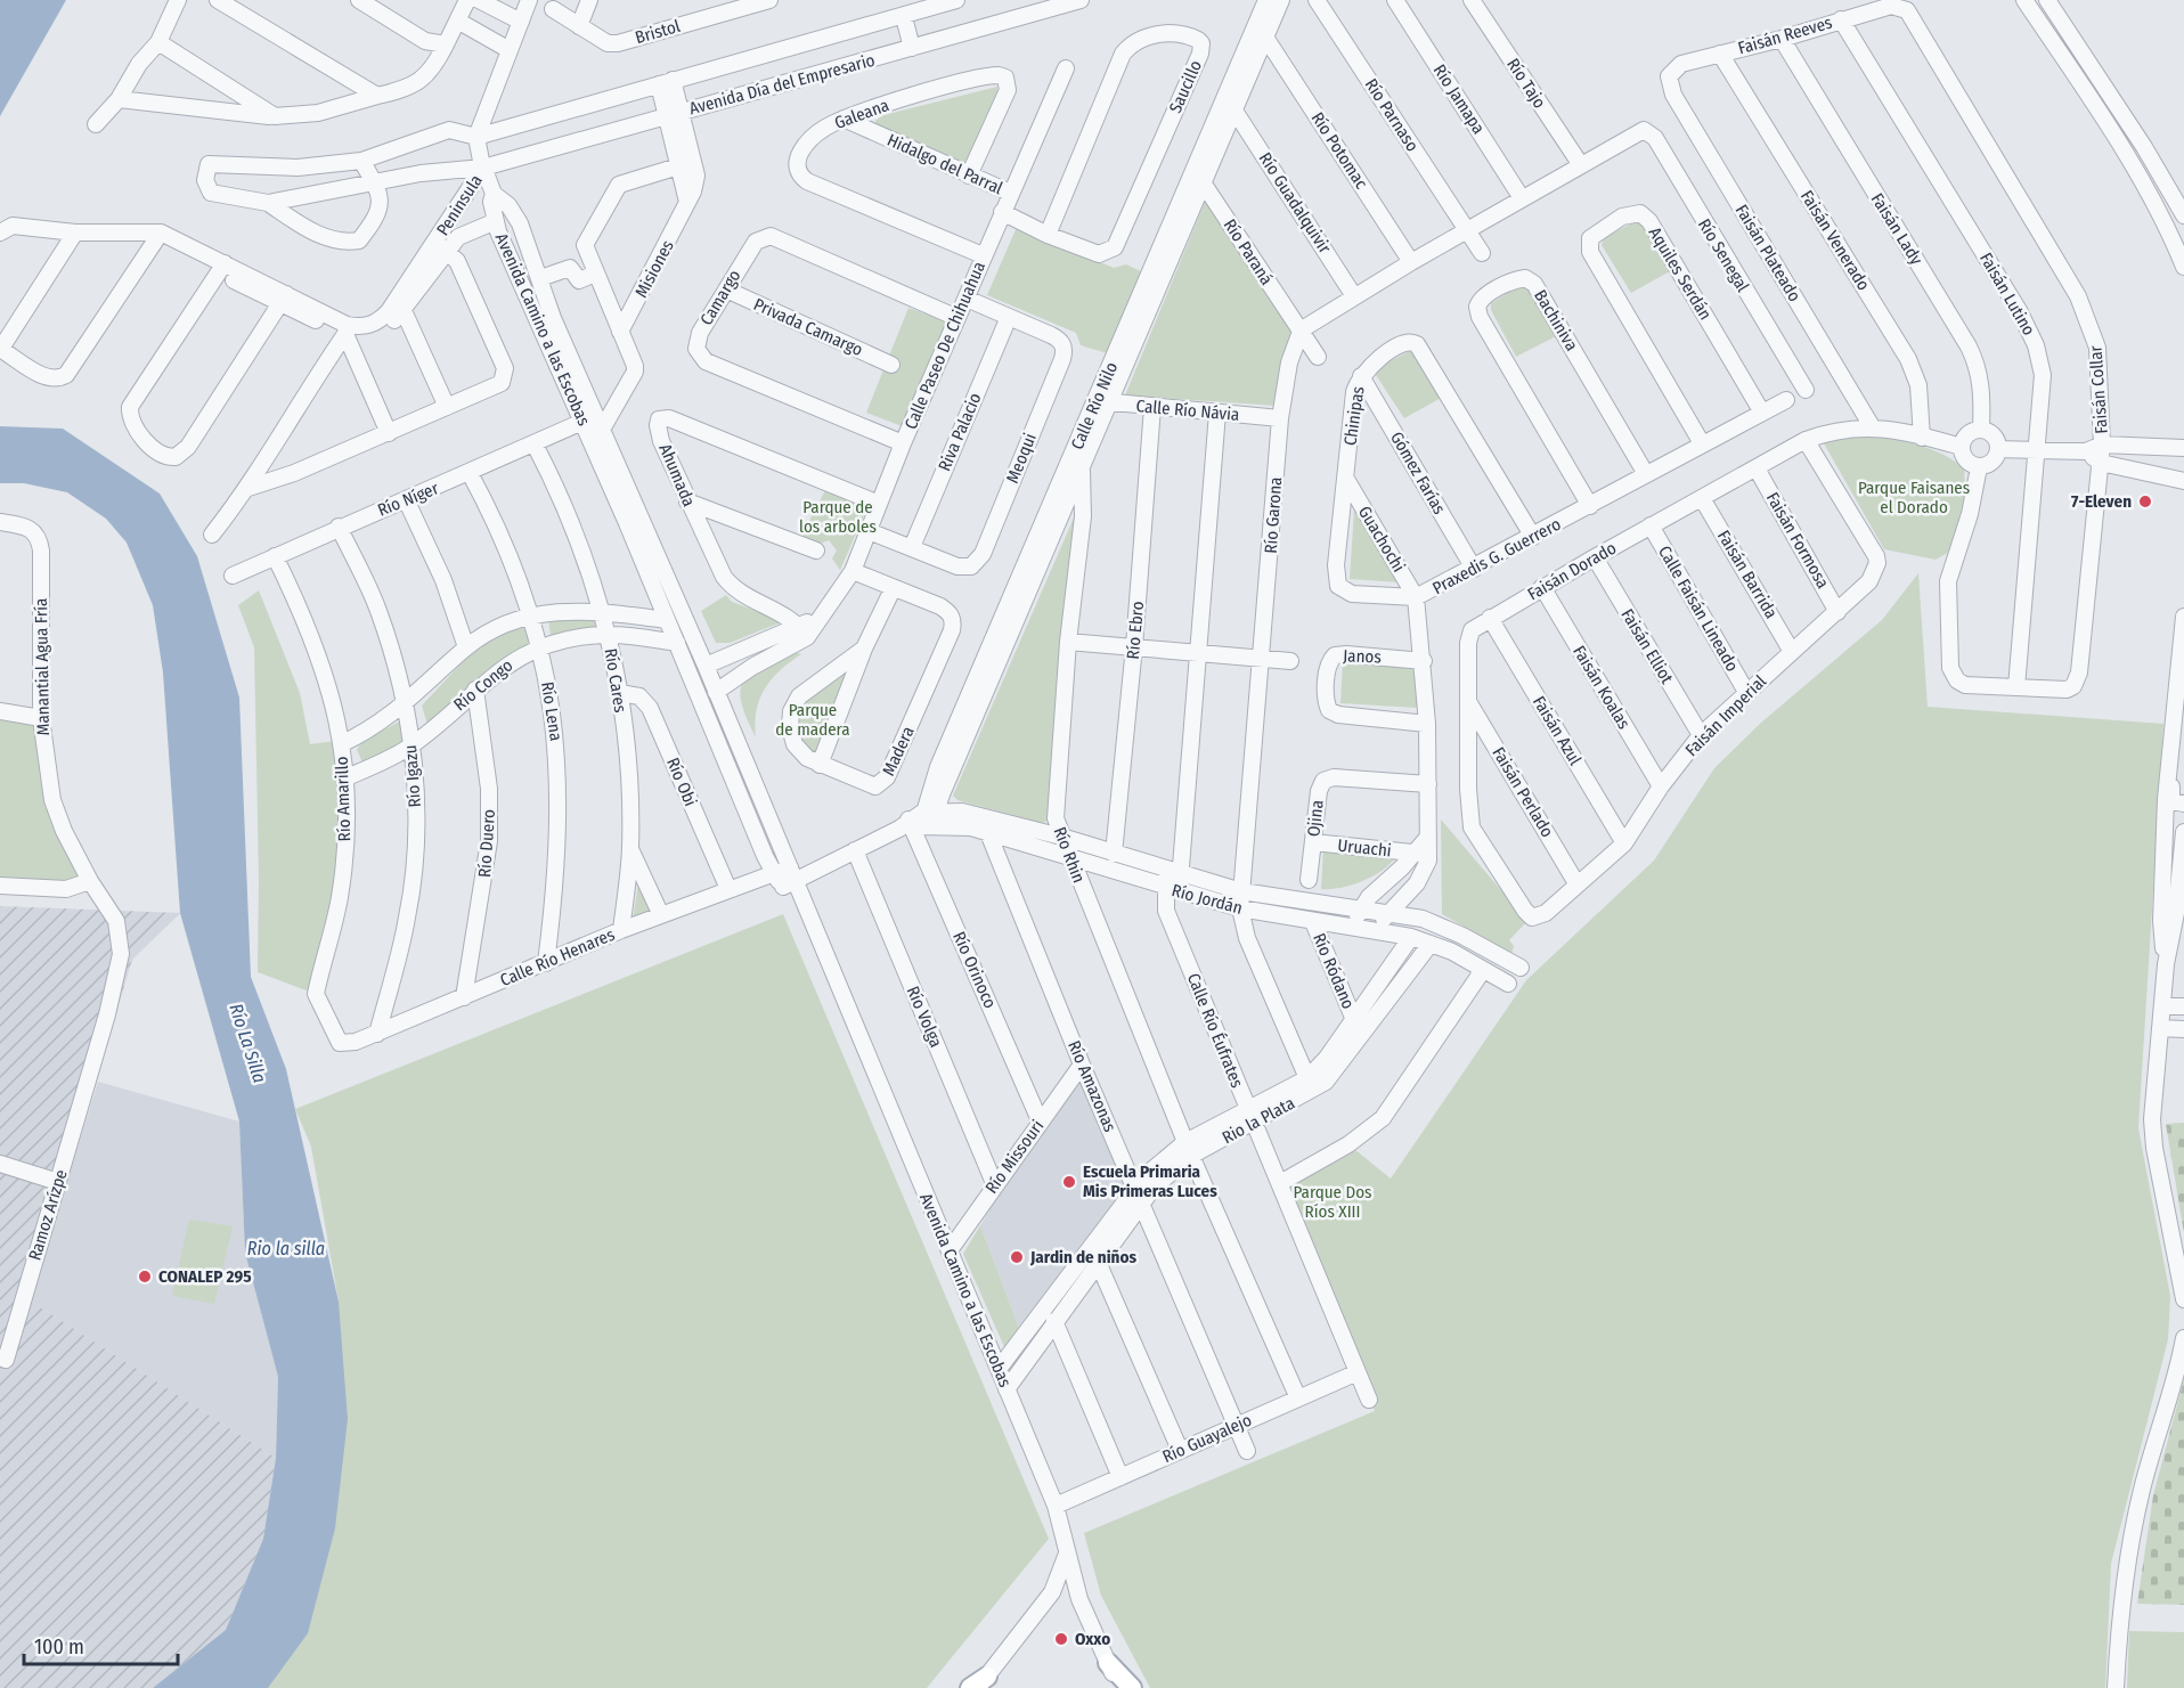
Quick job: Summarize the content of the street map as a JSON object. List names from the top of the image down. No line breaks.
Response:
{"streets":{"street":["Bristol","Faisán Reeves","Río Tajo","Avenida Día del Empresario","Saucillo","Río Jamapa","Galeana","Río Parnaso","Río Potomac","Hidalgo del Parral","Río Guadalquivir","Peninsula","Faisán Lady","Faisán Venerado","Río Paraná","Faisán Plateado","Río Senegal","Misiones","Aquiles Serdán","Faisán Lutino","Camargo","Bachiniva","Privada Camargo","Avenida Camino a las Escobas","Calle Paseo De Chihuahua","Faisán Collar","Calle Río Nilo","Calle Río Návia","Chinipas","Riva Palacio","Meoqui","Gómez Farías","Ahumada","Río Níger","Río Garona","Guachochi","Faisán Formosa","Praxedis G. Guerrero","Faisán Dorado","Faisán Barrida","Calle Faisán Lineado","Río Ebro","Faisán Elliot","Janos","Manantial Agua Fría","Río Cares","Río Congo","Faisán Koalas","Río Lena","Faisán Imperial","Faisán Azul","Madera","Río Igazu","Río Obi","Faisán Perlado","Río Amarillo","Ojina","Río Duero","Uruachi","Río Rhin","Río Jordán","Calle Río Henares","Río Orinoco","Río Ródano","Río Volga","Calle Río Éufrates","Río Amazonas","Rio la Plata","Río Missouri","Ramoz Arízpe","Río Guayalejo"]},"crossings":[["Faisán Reeves","Faisán Lady"],["Faisán Reeves","Faisán Venerado"],["Faisán Reeves","Faisán Plateado"],["Faisán Reeves","Faisán Lutino"],["Faisán Reeves","Faisán Collar"],["Río Tajo","Río Senegal"],["Avenida Día del Empresario","Peninsula"],["Avenida Día del Empresario","Misiones"],["Saucillo","Calle Paseo De Chihuahua"],["Galeana","Hidalgo del Parral"],["Galeana","Calle Paseo De Chihuahua"],["Río Potomac","Calle Río Nilo"],["Hidalgo del Parral","Calle Paseo De Chihuahua"],["Río Guadalquivir","Calle Río Nilo"],["Peninsula","Avenida Camino a las Escobas"],["Faisán Lady","Faisán Dorado"],["Faisán Venerado","Faisán Dorado"],["Río Paraná","Calle Río Nilo"],["Río Paraná","Río Garona"],["Faisán Plateado","Faisán Dorado"],["Aquiles Serdán","Praxedis G. Guerrero"],["Faisán Lutino","Faisán Collar"],["Camargo","Privada Camargo"],["Camargo","Calle Paseo De Chihuahua"],["Bachiniva","Praxedis G. Guerrero"],["Avenida Camino a las Escobas","Calle Paseo De Chihuahua"],["Avenida Camino a las Escobas","Río Níger"],["Avenida Camino a las Escobas","Río Congo"],["Avenida Camino a las Escobas","Calle Río Henares"],["Avenida Camino a las Escobas","Rio la Plata"],["Avenida Camino a las Escobas","Río Missouri"],["Avenida Camino a las Escobas","Río Guayalejo"],["Calle Paseo De Chihuahua","Meoqui"],["Calle Paseo De Chihuahua","Ahumada"],["Calle Paseo De Chihuahua","Madera"],["Calle Río Nilo","Calle Río Návia"],["Calle Río Nilo","Río Rhin"],["Calle Río Nilo","Río Jordán"],["Calle Río Nilo","Río Orinoco"],["Calle Río Návia","Río Garona"],["Calle Río Návia","Río Ebro"],["Chinipas","Gómez Farías"],["Chinipas","Guachochi"],["Chinipas","Praxedis G. Guerrero"],["Riva Palacio","Meoqui"],["Gómez Farías","Praxedis G. Guerrero"],["Río Níger","Río Cares"],["Río Níger","Río Lena"],["Río Níger","Río Igazu"],["Río Níger","Río Amarillo"],["Río Garona","Río Jordán"],["Río Garona","Rio la Plata"],["Guachochi","Praxedis G. Guerrero"],["Faisán Formosa","Faisán Dorado"],["Faisán Formosa","Faisán Imperial"],["Praxedis G. Guerrero","Janos"],["Praxedis G. Guerrero","Ojina"],["Praxedis G. Guerrero","Uruachi"],["Praxedis G. Guerrero","Río Jordán"],["Faisán Dorado","Faisán Barrida"],["Faisán Dorado","Calle Faisán Lineado"],["Faisán Dorado","Faisán Elliot"],["Faisán Dorado","Faisán Koalas"],["Faisán Dorado","Faisán Imperial"],["Faisán Dorado","Faisán Azul"],["Faisán Dorado","Faisán Perlado"],["Faisán Barrida","Faisán Imperial"],["Calle Faisán Lineado","Faisán Imperial"],["Faisán Elliot","Faisán Imperial"],["Manantial Agua Fría","Ramoz Arízpe"],["Río Cares","Río Congo"],["Río Cares","Río Obi"],["Río Cares","Calle Río Henares"],["Río Congo","Río Lena"],["Río Congo","Río Igazu"],["Río Congo","Río Amarillo"],["Río Congo","Río Duero"],["Faisán Koalas","Faisán Imperial"],["Río Lena","Calle Río Henares"],["Faisán Imperial","Faisán Azul"],["Faisán Imperial","Faisán Perlado"],["Río Igazu","Calle Río Henares"],["Río Obi","Calle Río Henares"],["Río Amarillo","Calle Río Henares"],["Ojina","Uruachi"],["Río Duero","Calle Río Henares"],["Río Rhin","Río Jordán"],["Río Rhin","Rio la Plata"],["Río Rhin","Río Guayalejo"],["Río Jordán","Río Orinoco"],["Río Jordán","Río Ródano"],["Río Jordán","Calle Río Éufrates"],["Río Jordán","Río Amazonas"],["Río Jordán","Rio la Plata"],["Río Orinoco","Río Missouri"],["Río Ródano","Rio la Plata"],["Río Volga","Río Missouri"],["Calle Río Éufrates","Rio la Plata"],["Calle Río Éufrates","Río Guayalejo"],["Río Amazonas","Rio la Plata"],["Río Amazonas","Río Missouri"],["Río Amazonas","Río Guayalejo"]],"water":["Río La Silla","Rio la silla"],"parks":["Parque Faisanes el Dorado","Parque de los arboles","Parque de madera","Parque Dos Ríos XIII"],"places":["7-Eleven","Escuela Primaria Mis Primeras Luces","Jardin de niños","CONALEP 295","Oxxo"],"scale_bar":"100 m"}
